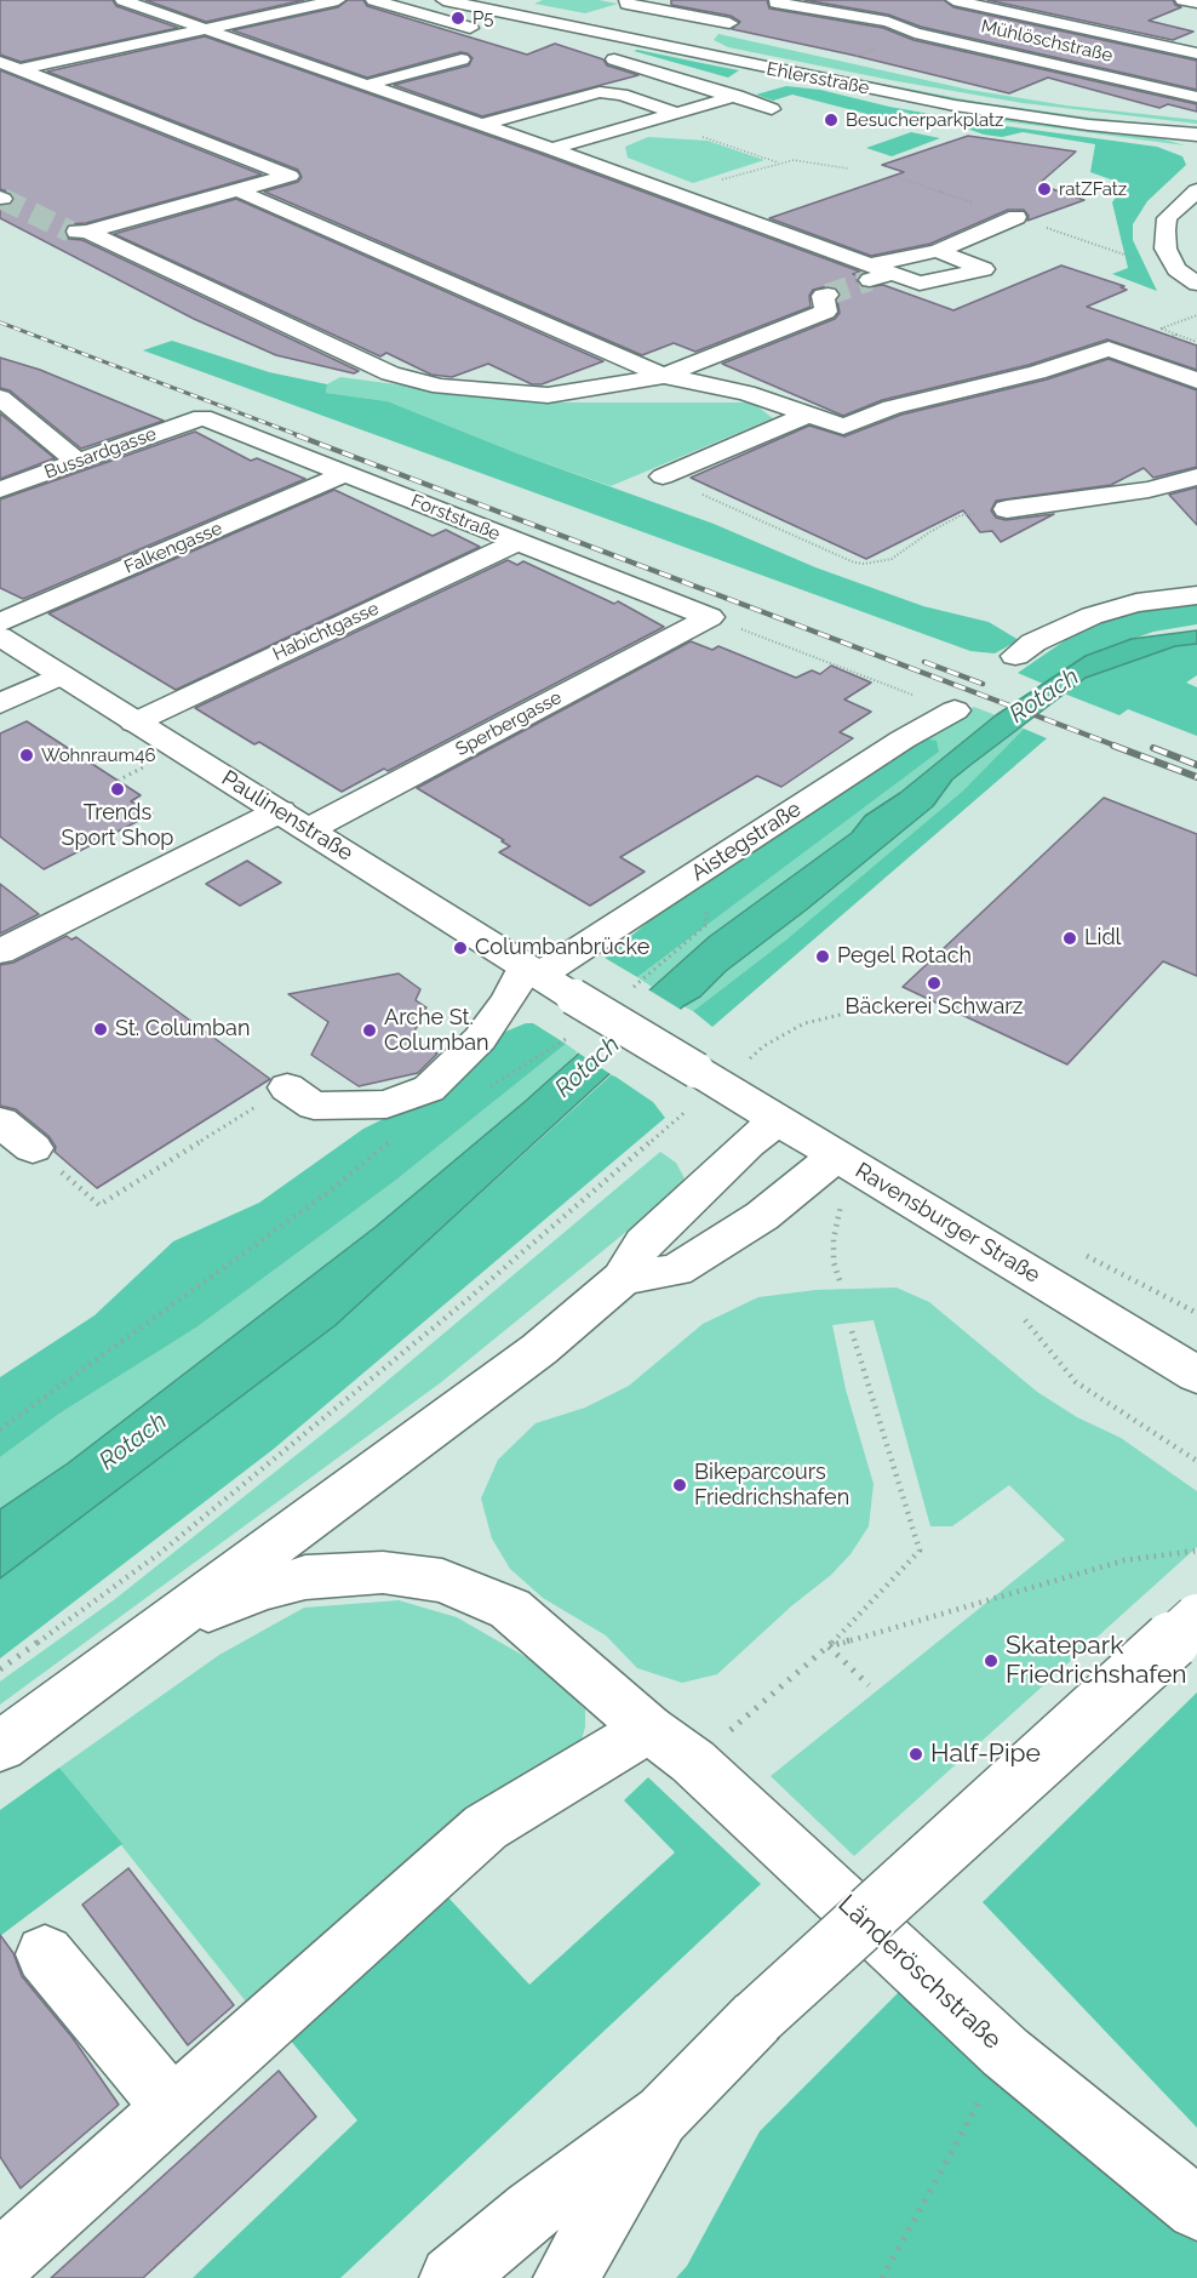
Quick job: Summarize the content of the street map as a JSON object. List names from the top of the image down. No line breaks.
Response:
{"streets":{"street":["Mühlöschstraße","Ehlersstraße","Bussardgasse","Forststraße","Falkengasse","Habichtgasse","Sperbergasse","Paulinenstraße","Aistegstraße","Ravensburger Straße","Länderöschstraße"]},"crossings":[["Bussardgasse","Forststraße"],["Forststraße","Falkengasse"],["Forststraße","Habichtgasse"],["Forststraße","Sperbergasse"],["Habichtgasse","Paulinenstraße"],["Sperbergasse","Paulinenstraße"],["Paulinenstraße","Aistegstraße"],["Paulinenstraße","Ravensburger Straße"]],"water":["Rotach"],"places":["P5","Besucherparkplatz","ratZFatz","Wohnraum46","Trends Sport Shop","Lidl","Columbanbrücke","Pegel Rotach","Bäckerei Schwarz","St. Columban","Arche St. Columban","Bikeparcours Friedrichshafen","Skatepark Friedrichshafen","Half-Pipe"]}
